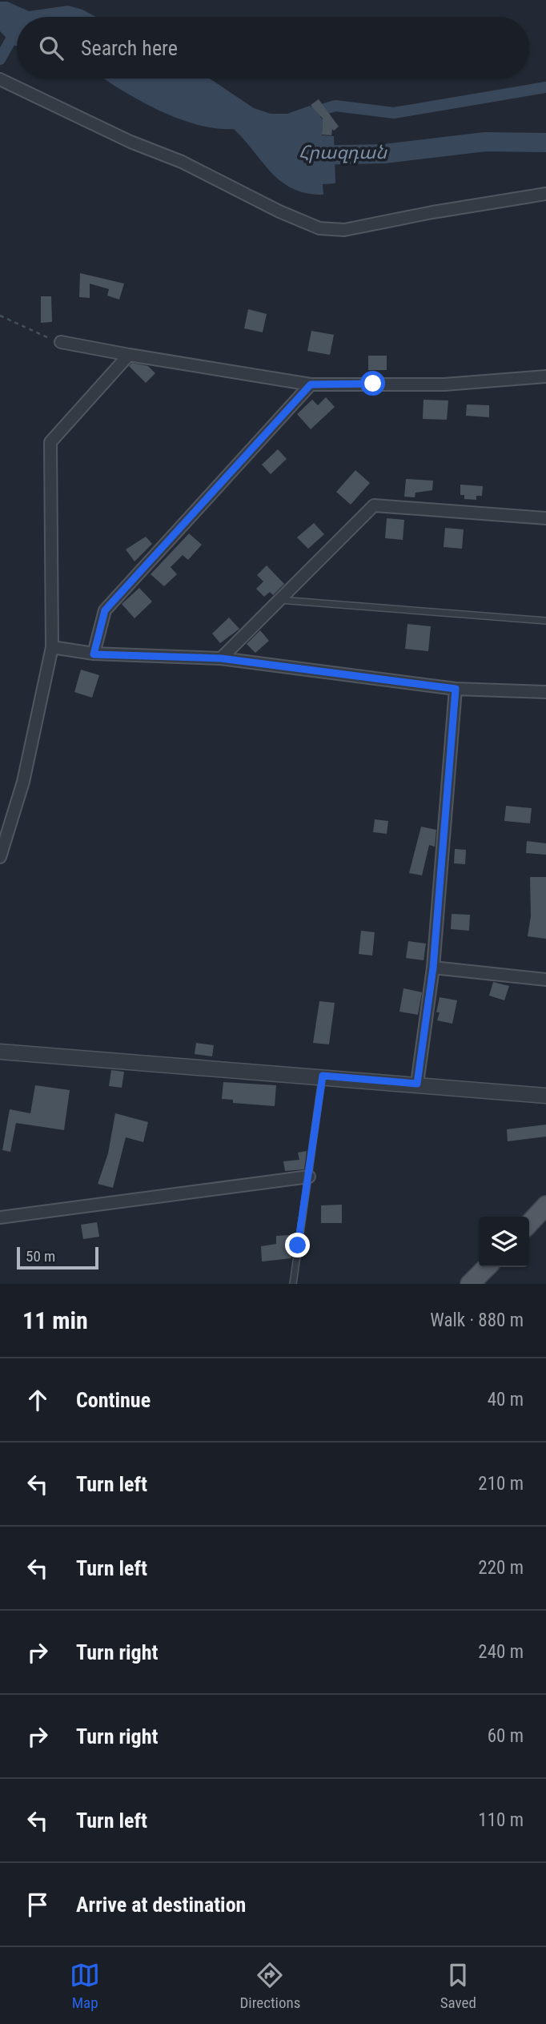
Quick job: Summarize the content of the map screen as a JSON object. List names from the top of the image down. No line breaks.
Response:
{"water":["Հրազդան"],"scale_bar":"50 m","page":{"search":"Search here","scale":"50 m","heading":["11 min","Walk · 880 m"],"list":[["Continue","40 m"],["Turn left","210 m"],["Turn left","220 m"],["Turn right","240 m"],["Turn right","60 m"],["Turn left","110 m"],"Arrive at destination"],"nav":["Map","Directions","Saved"]}}
